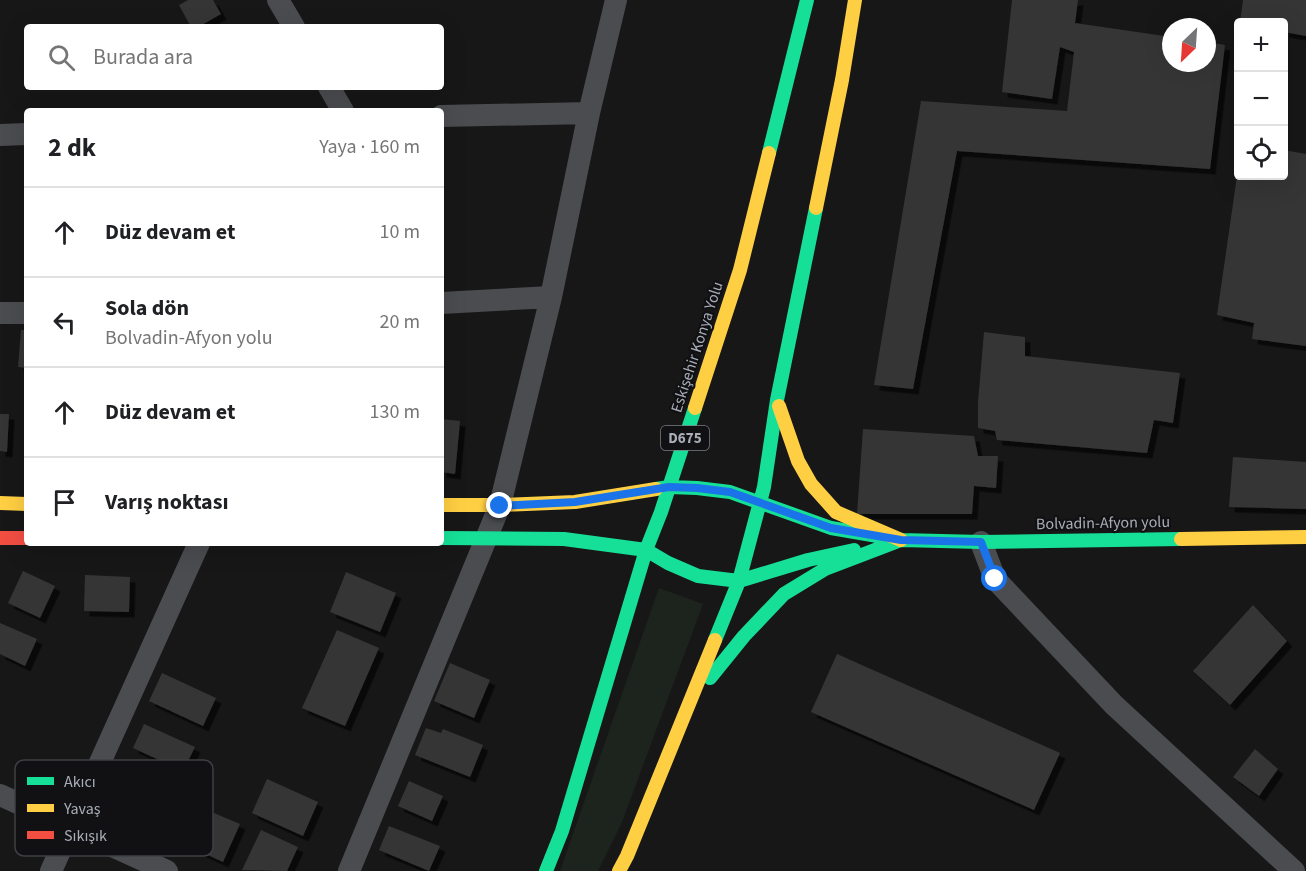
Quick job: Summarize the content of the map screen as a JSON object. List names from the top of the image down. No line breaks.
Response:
{"streets":{"main road":["Eskişehir Konya Yolu","D675","Bolvadin-Afyon yolu"]},"legend":["Akıcı","Yavaş","Sıkışık"],"north":"bottom left","page":{"map_buttons":["+","−"],"search":"Burada ara","heading":["2 dk","Yaya · 160 m"],"list":[["Düz devam et","10 m"],["Sola dön","Bolvadin-Afyon yolu","20 m"],["Düz devam et","130 m"],"Varış noktası"]}}
